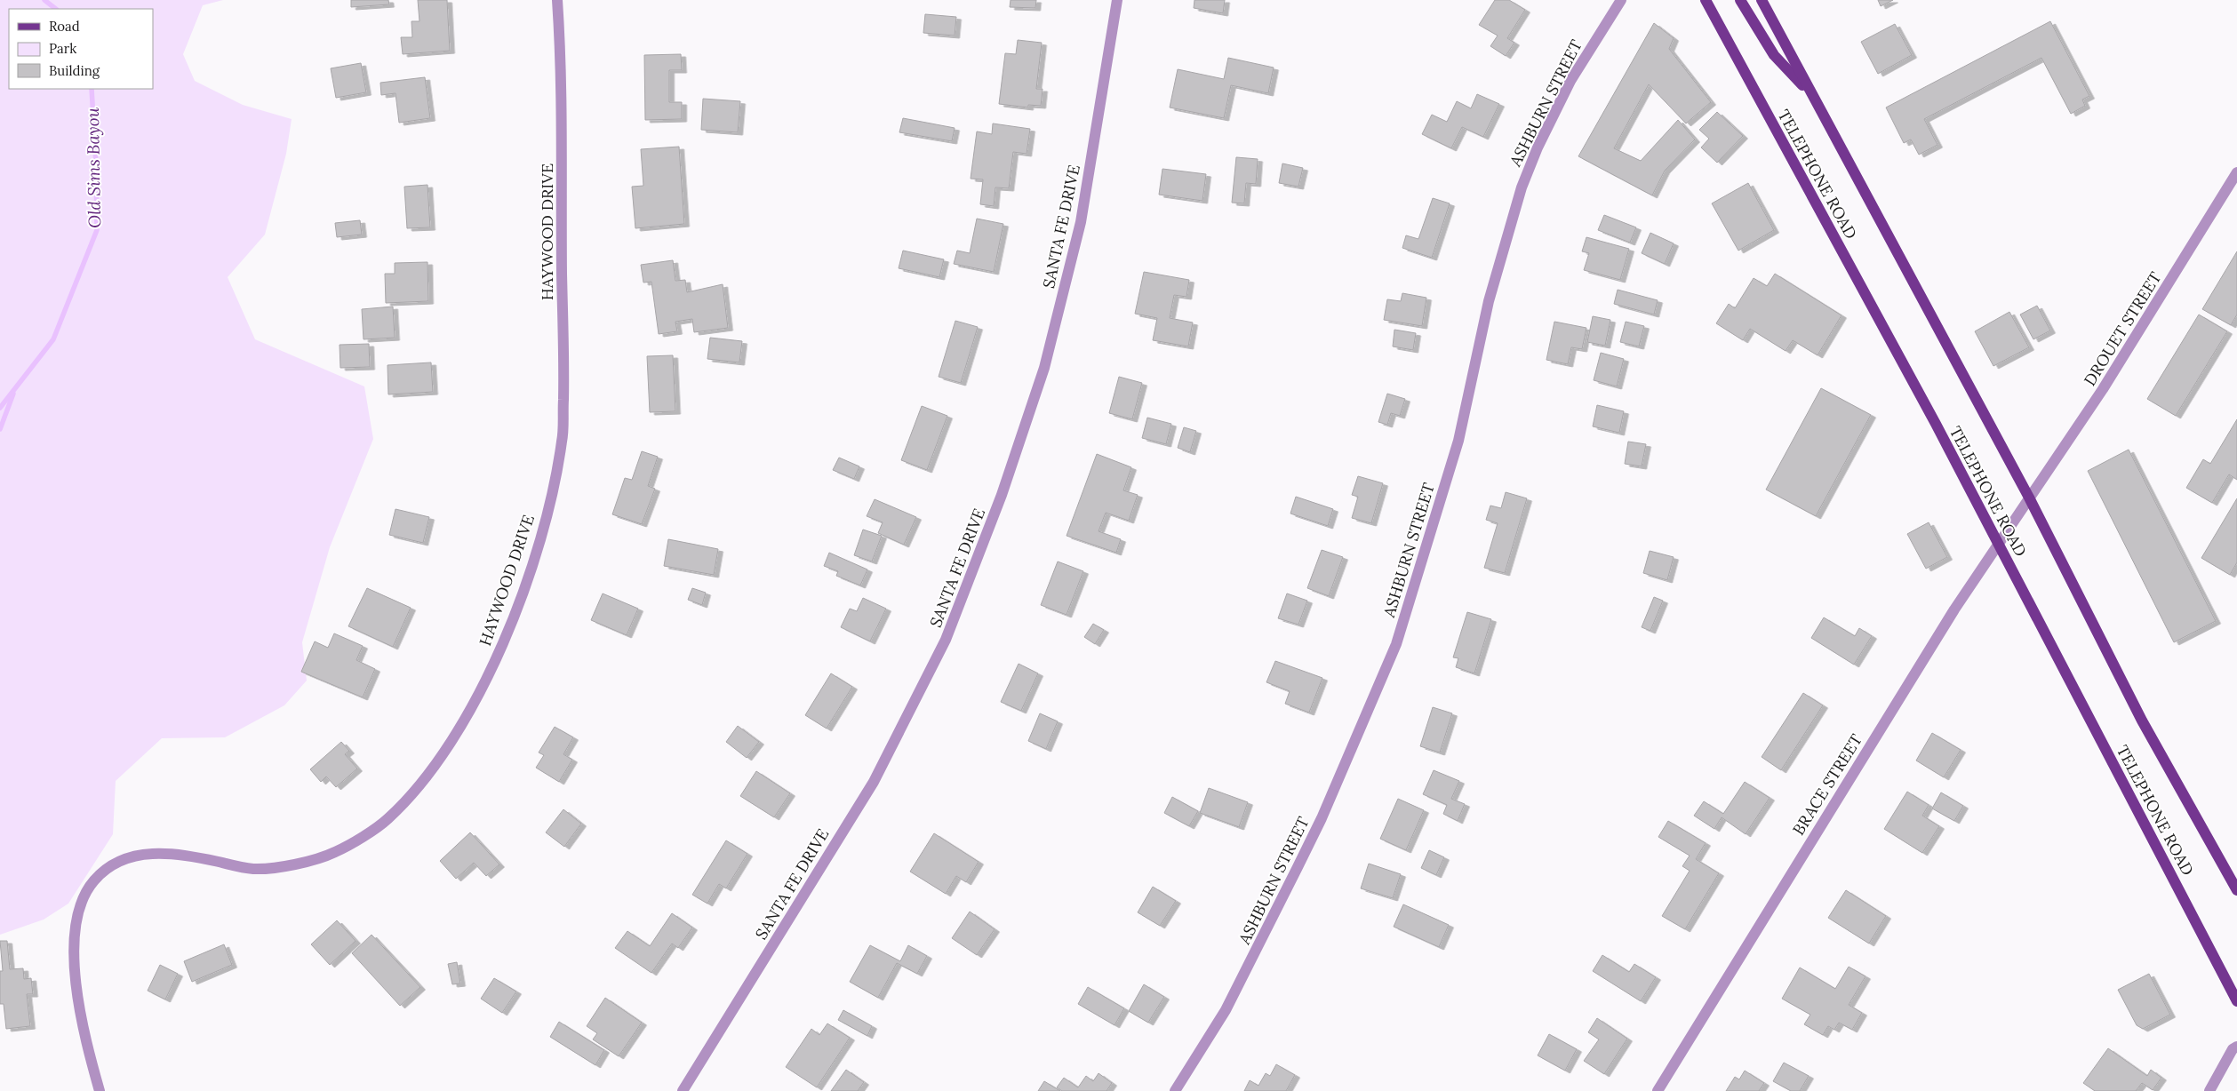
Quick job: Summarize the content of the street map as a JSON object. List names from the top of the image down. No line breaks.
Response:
{"streets":{"main road":["TELEPHONE ROAD"],"street":["ASHBURN STREET","SANTA FE DRIVE","HAYWOOD DRIVE","DROUET STREET","BRACE STREET"]},"crossings":[["TELEPHONE ROAD","DROUET STREET"],["TELEPHONE ROAD","BRACE STREET"],["DROUET STREET","BRACE STREET"]],"water":["Old Sims Bayou"],"legend":["Road","Park","Building"]}
